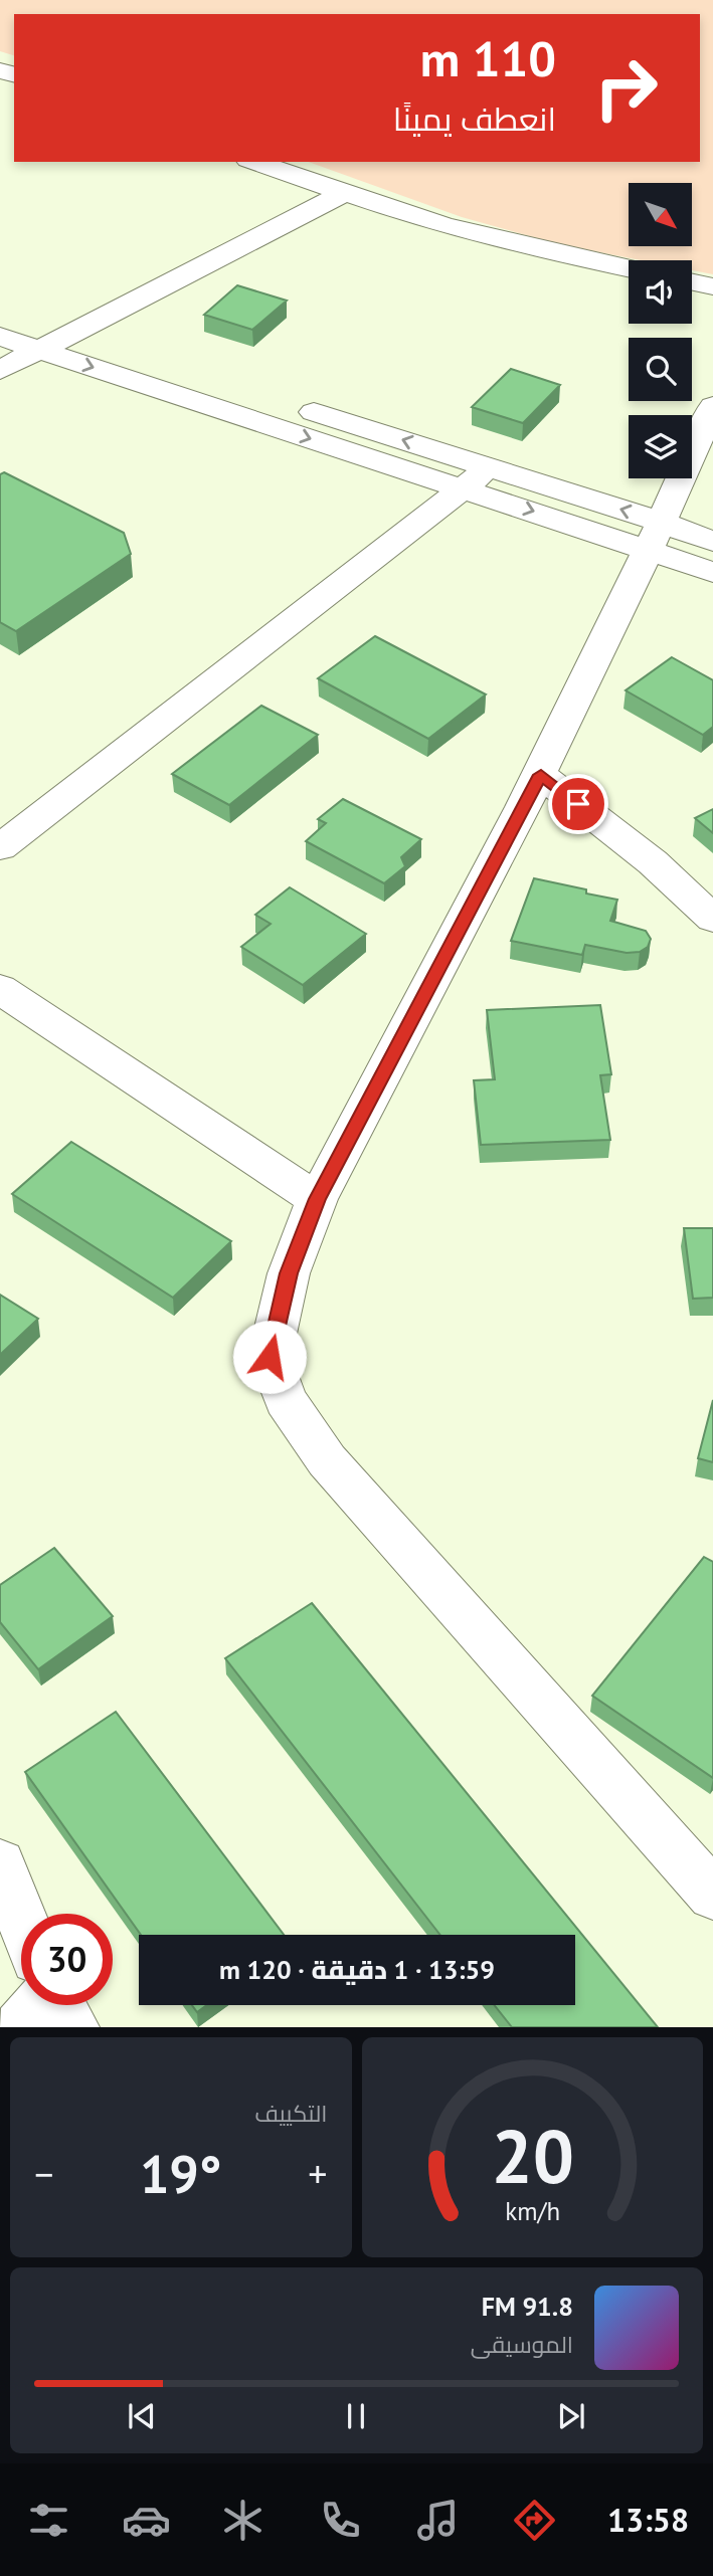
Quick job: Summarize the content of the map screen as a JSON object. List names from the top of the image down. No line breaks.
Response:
{"north":"bottom right","page":{"turn":["110 m","انعطف يمينًا"],"limit":"30","trip":"13:59 · 1 دقيقة · 120 m","tile":"التكييف","heat":["−","19°","+"],"song":["91.8 FM","الموسيقى"],"tabs":"13:58","gauge":["20","km/h"]}}
